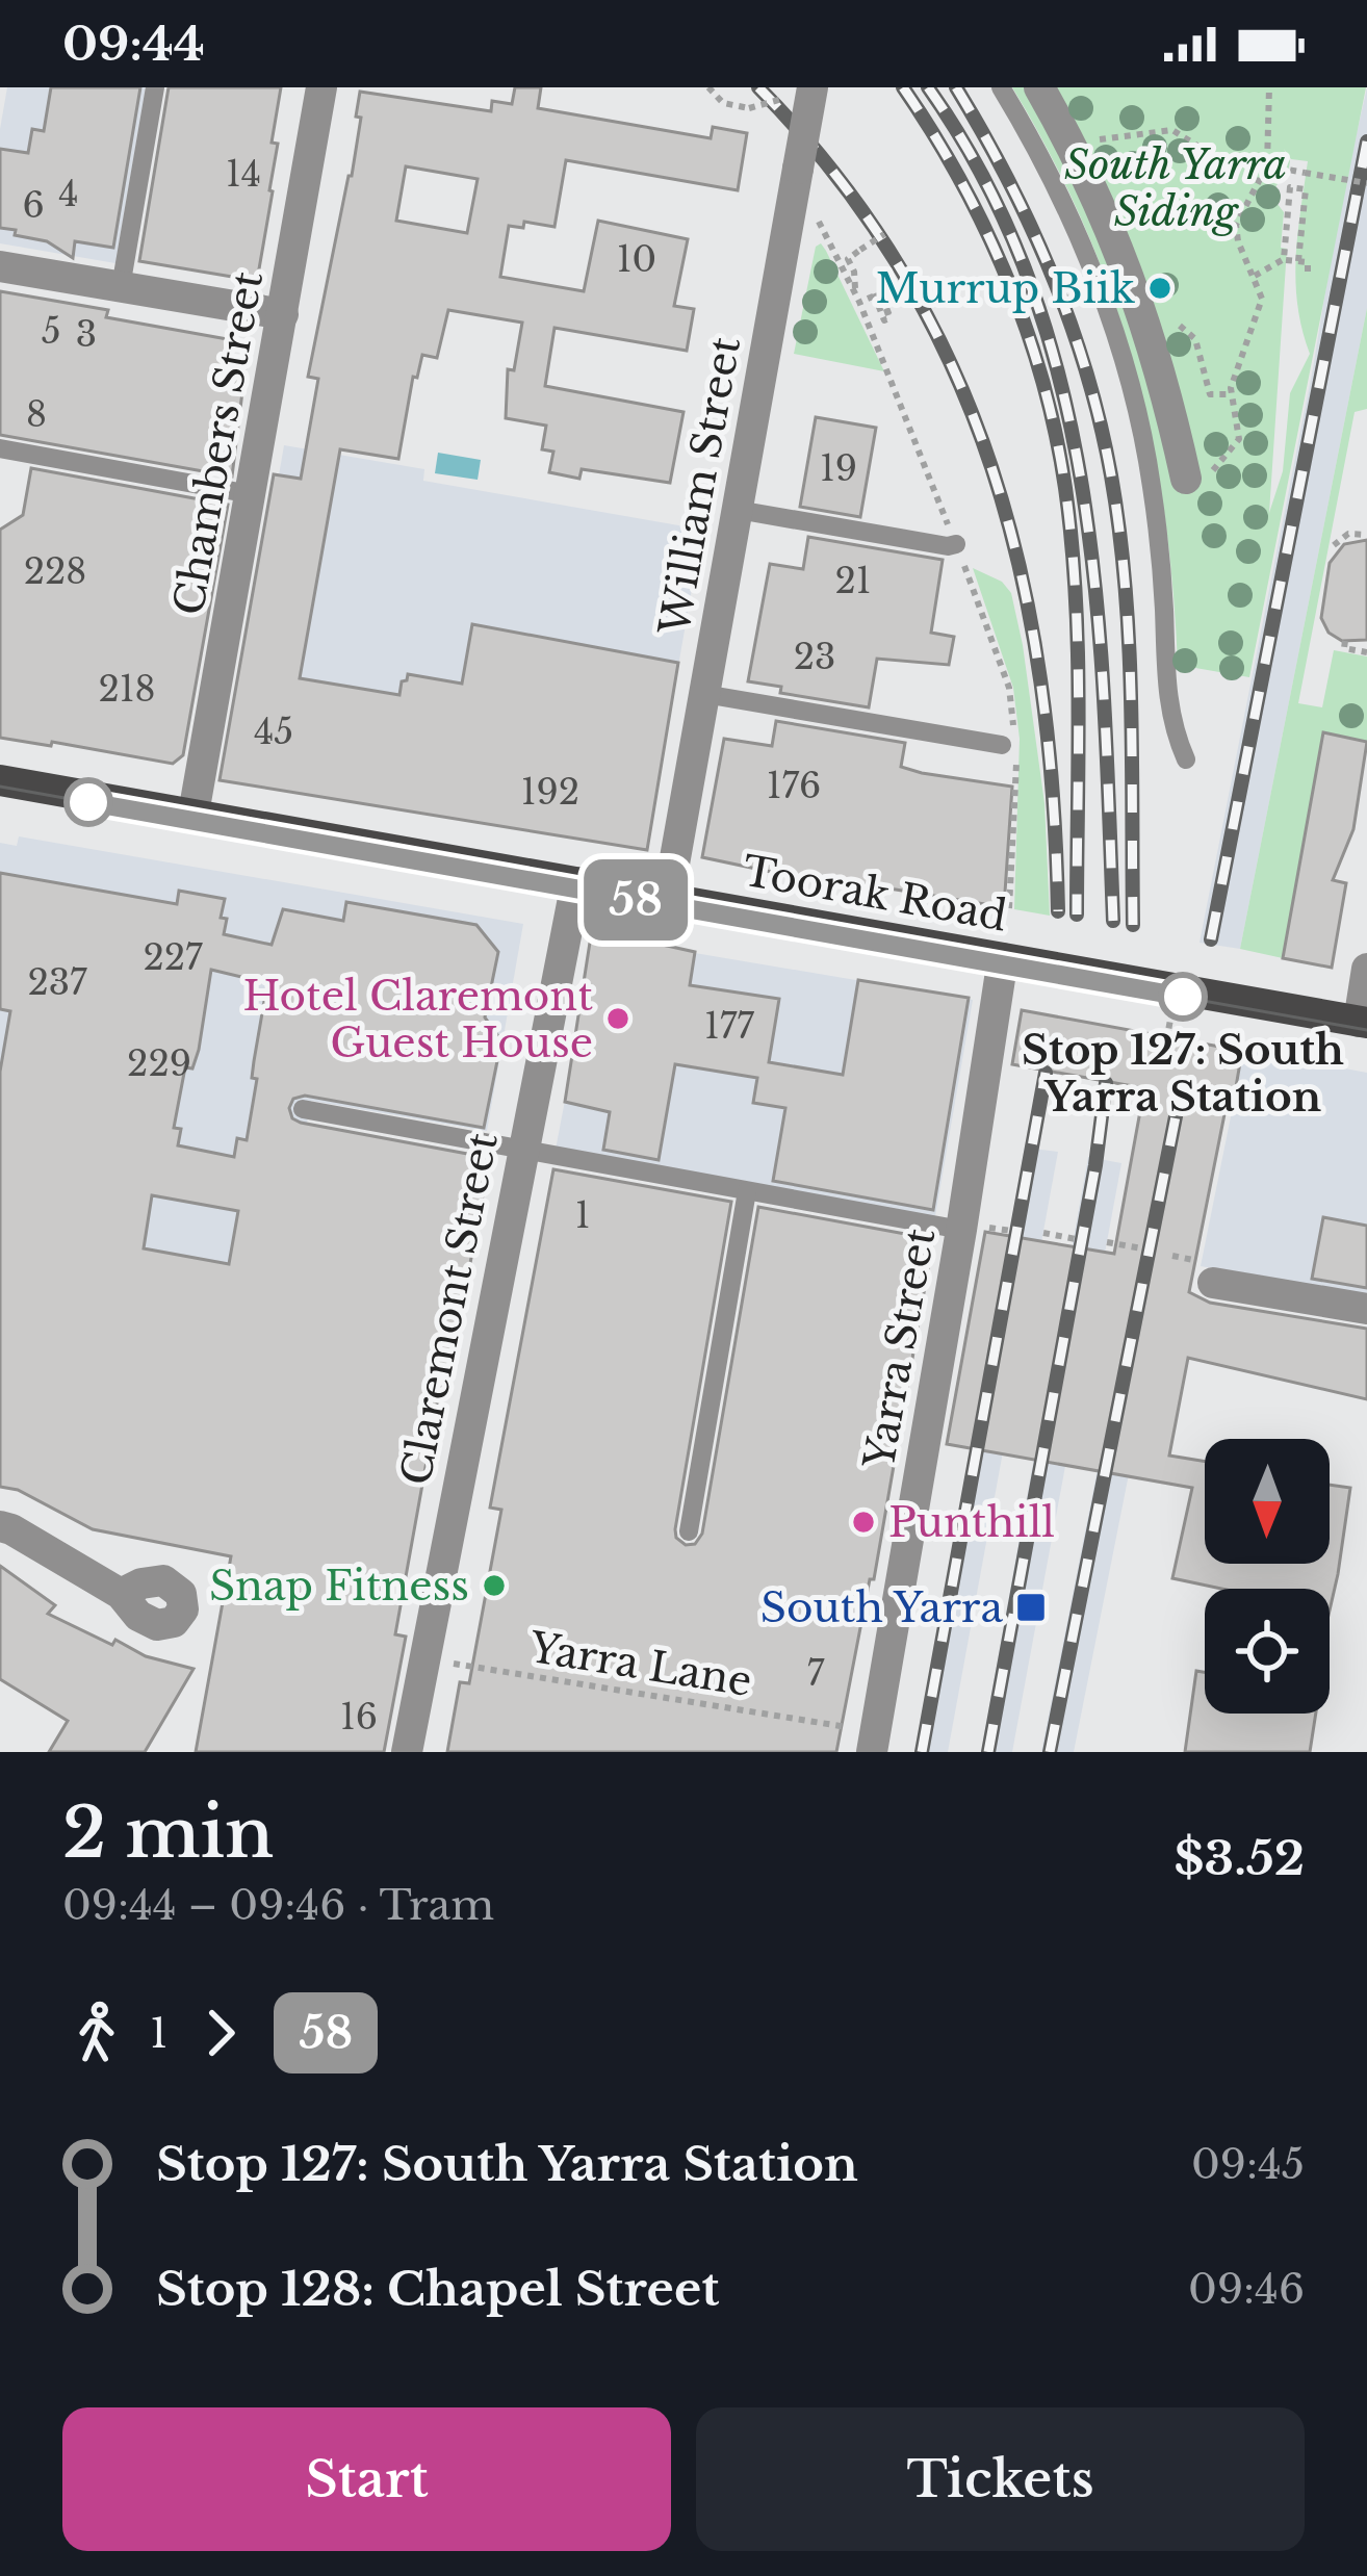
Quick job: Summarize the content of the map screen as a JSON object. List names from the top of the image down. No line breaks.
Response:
{"streets":{"main road":["Toorak Road"],"street":["Chambers Street","William Street","Claremont Street","Yarra Street"],"path":["Yarra Lane"]},"crossings":[["Chambers Street","Toorak Road"],["William Street","Toorak Road"],["Toorak Road","Claremont Street"],["Toorak Road","Yarra Street"],["Claremont Street","Yarra Lane"],["Yarra Street","Yarra Lane"]],"parks":["South Yarra Siding"],"places":{"other":["Murrup Biik","Stop 127: South Yarra Station","Hotel Claremont Guest House","Punthill","Snap Fitness"],"transit":["South Yarra"]},"lines":["tram line 58"],"house_numbers":["14","4","6","10","5","3","8","19","228","21","23","218","45","176","192","227","237","177","229","1","7","16"],"north":"bottom","page":{"status":"09:44","on_map":"58","heading":["2 min","09:44 – 09:46 · Tram","$3.52"],"legs":["1","58"],"list":[{"name":"Stop 127: South Yarra Station","value":"09:45"},{"name":"Stop 128: Chapel Street","value":"09:46"}],"buttons":["Start","Tickets"]}}
